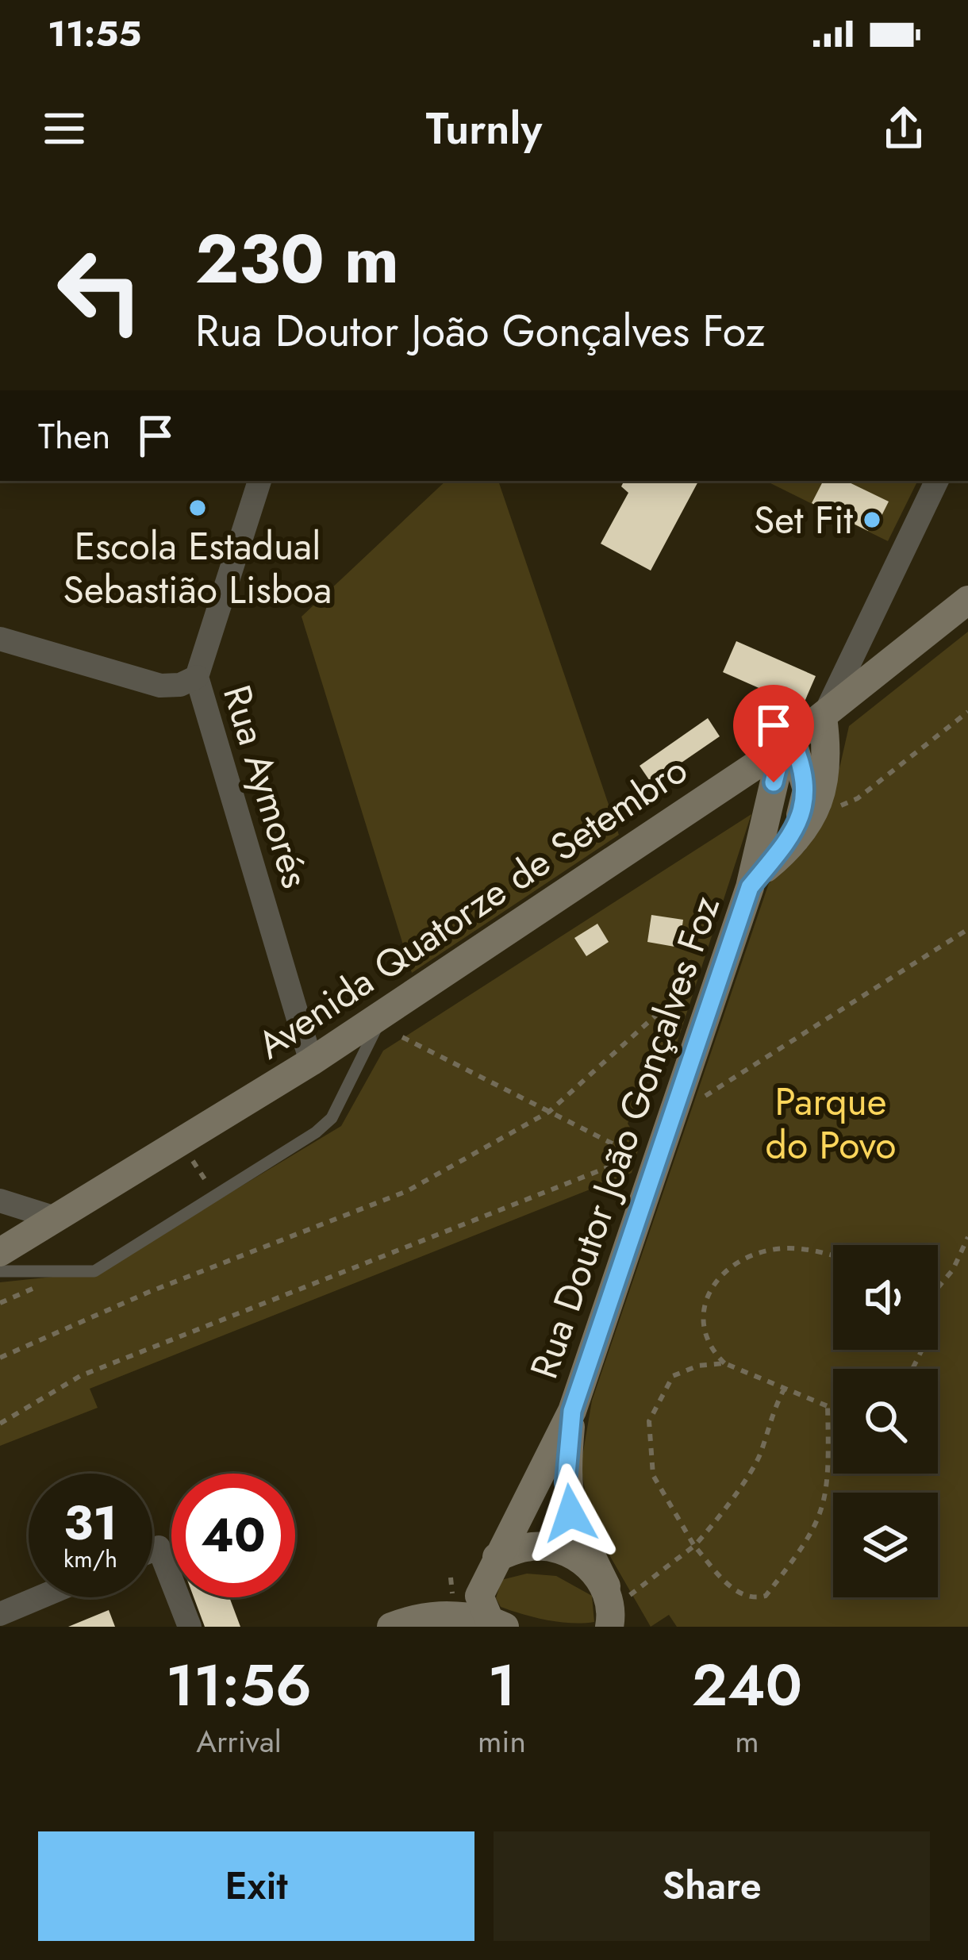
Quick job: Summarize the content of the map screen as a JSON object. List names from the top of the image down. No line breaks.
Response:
{"streets":{"street":["Rua Aymorés","Avenida Quatorze de Setembro","Rua Doutor João Gonçalves Foz"]},"crossings":[["Rua Aymorés","Avenida Quatorze de Setembro"],["Avenida Quatorze de Setembro","Rua Doutor João Gonçalves Foz"]],"parks":["Parque do Povo"],"places":["Escola Estadual Sebastião Lisboa","Set Fit"],"page":{"status":"11:55","header":"Turnly","turn":["230 m","Rua Doutor João Gonçalves Foz"],"then":"Then","speed":"31 km/h","limit":"40","eta":["11:56","Arrival","1","min","240","m"],"buttons":["Exit","Share"]}}
